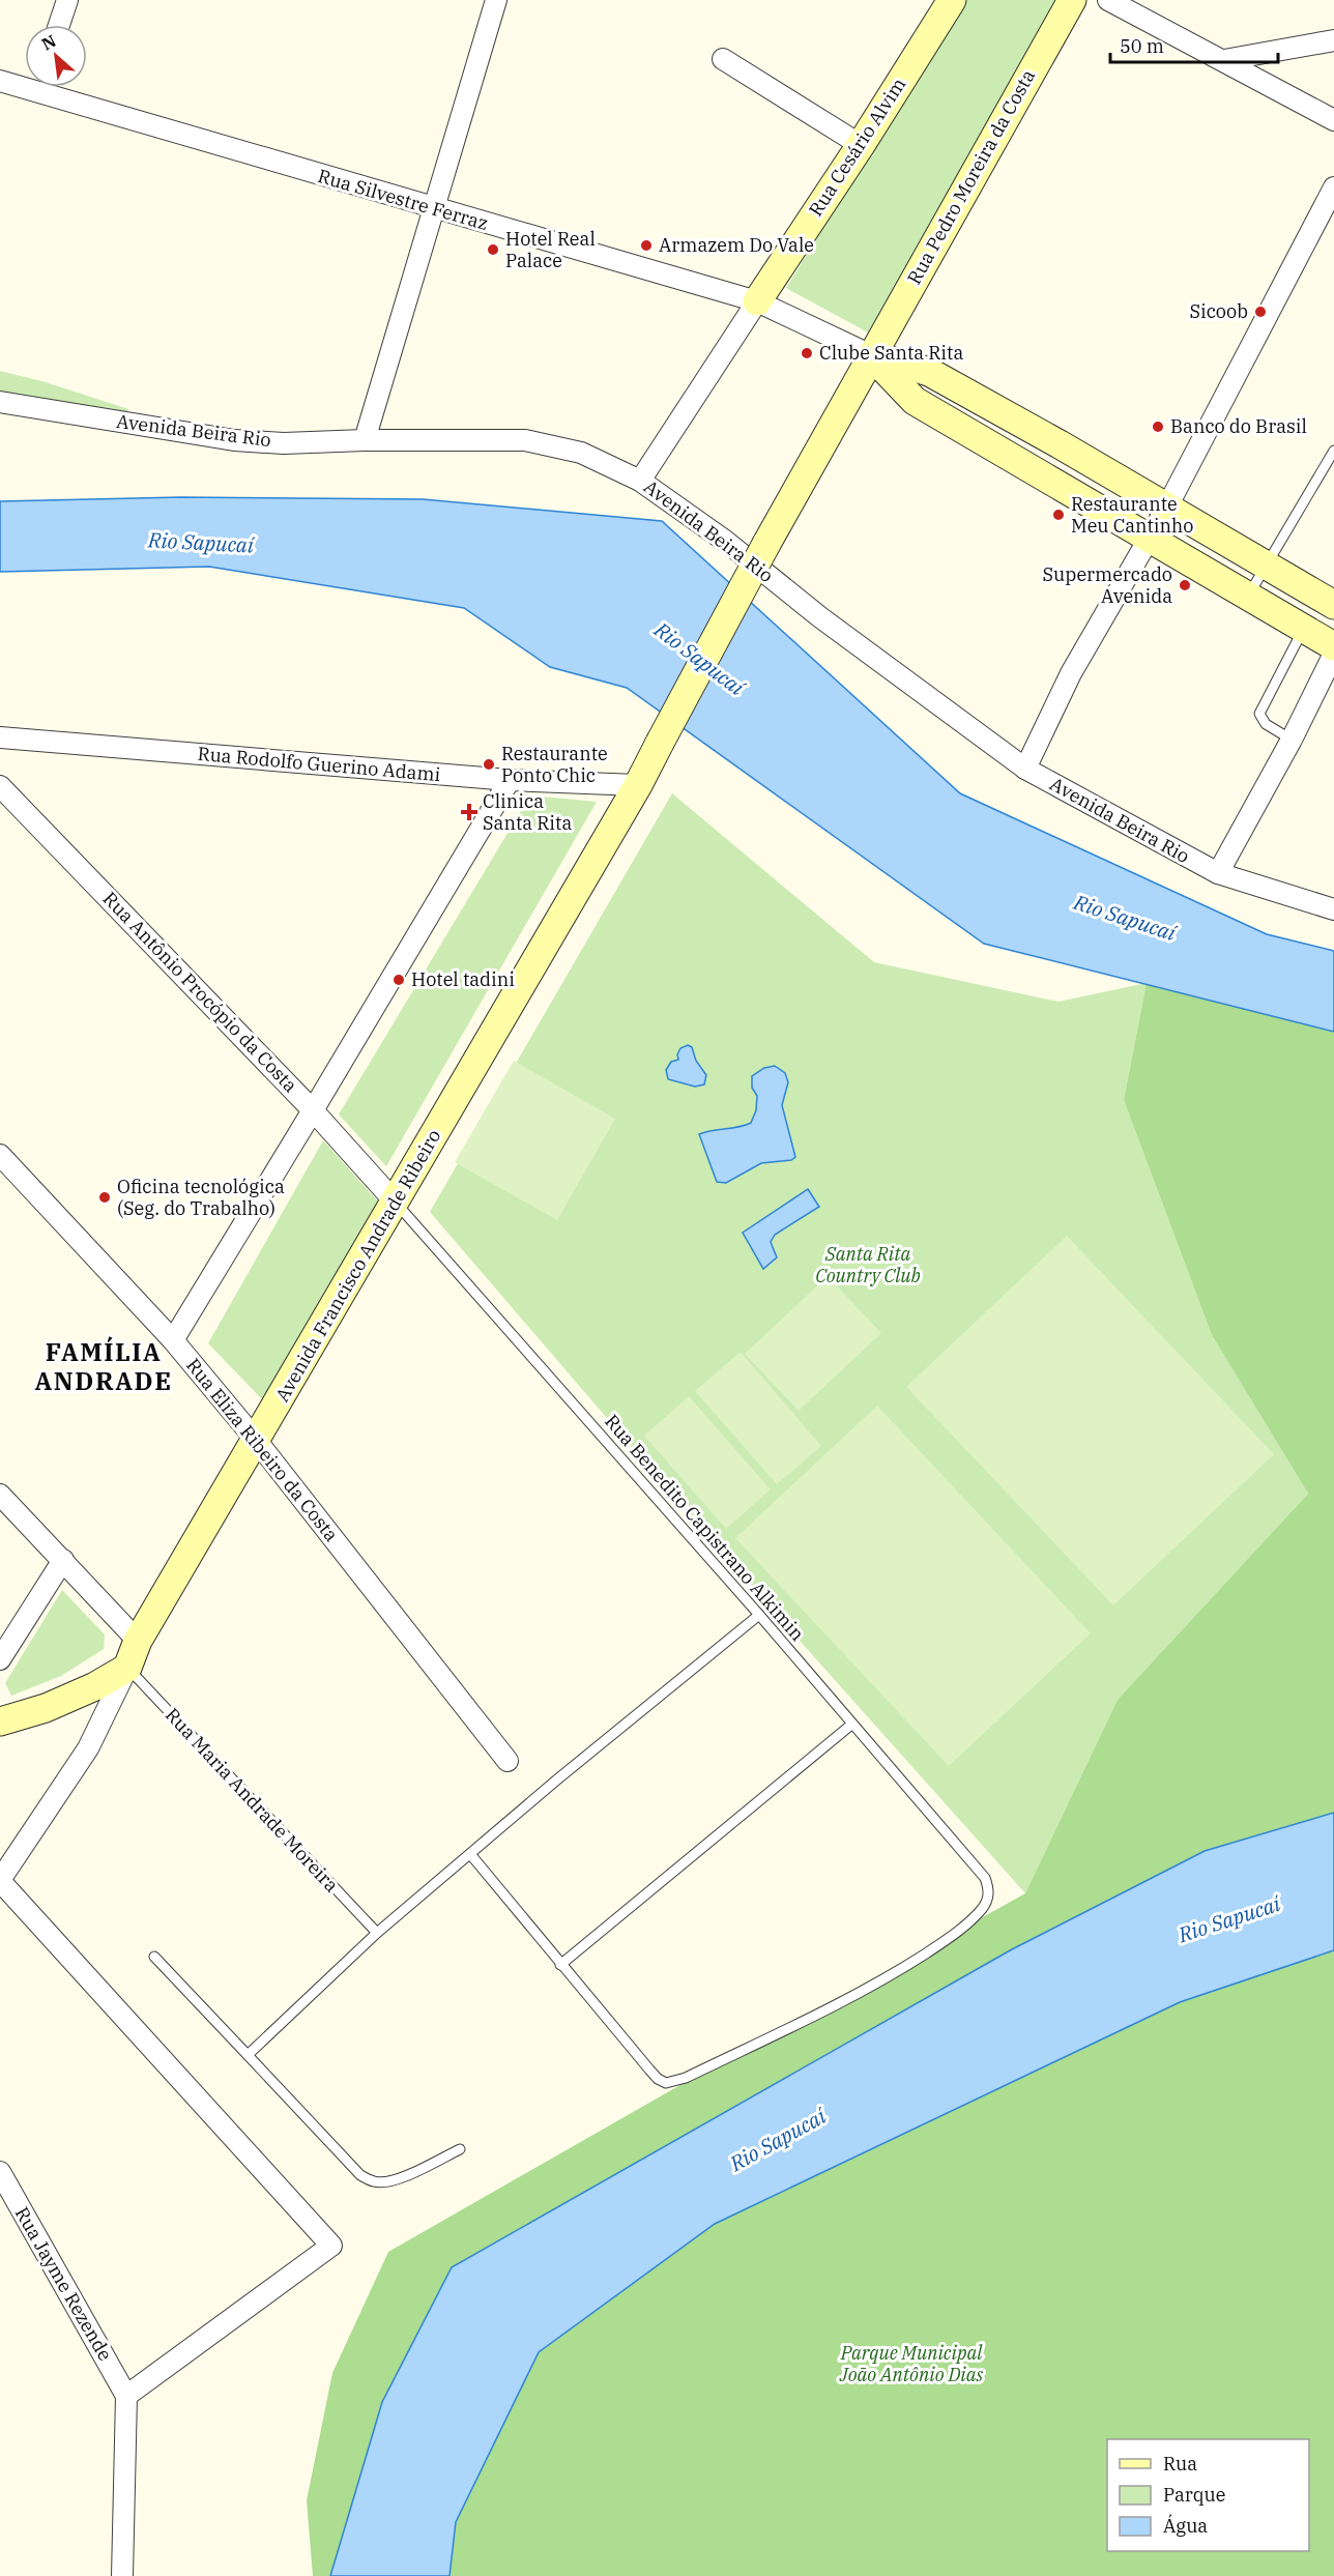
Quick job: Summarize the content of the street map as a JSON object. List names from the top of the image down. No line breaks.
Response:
{"streets":{"main road":["Rua Cesário Alvim","Rua Pedro Moreira da Costa","Avenida Francisco Andrade Ribeiro"],"street":["Rua Silvestre Ferraz","Avenida Beira Rio","Rua Rodolfo Guerino Adami","Rua Antônio Procópio da Costa","Rua Eliza Ribeiro da Costa","Rua Jayme Rezende"],"lane":["Rua Benedito Capistrano Alkimin","Rua Maria Andrade Moreira"]},"crossings":[["Rua Cesário Alvim","Rua Silvestre Ferraz"],["Rua Cesário Alvim","Avenida Beira Rio"],["Rua Pedro Moreira da Costa","Rua Silvestre Ferraz"],["Rua Pedro Moreira da Costa","Avenida Francisco Andrade Ribeiro"],["Rua Rodolfo Guerino Adami","Avenida Francisco Andrade Ribeiro"],["Rua Antônio Procópio da Costa","Avenida Francisco Andrade Ribeiro"],["Rua Antônio Procópio da Costa","Rua Benedito Capistrano Alkimin"],["Avenida Francisco Andrade Ribeiro","Rua Eliza Ribeiro da Costa"],["Avenida Francisco Andrade Ribeiro","Rua Benedito Capistrano Alkimin"],["Avenida Francisco Andrade Ribeiro","Rua Maria Andrade Moreira"]],"districts":["FAMÍLIA ANDRADE"],"water":["Rio Sapucaí"],"parks":["Santa Rita Country Club","Parque Municipal João Antônio Dias"],"places":{"other":["Armazem Do Vale","Hotel Real Palace","Sicoob","Clube Santa Rita","Banco do Brasil","Restaurante Meu Cantinho","Supermercado Avenida","Restaurante Ponto Chic","Hotel tadini","Oficina tecnológica (Seg. do Trabalho)"],"health":["Clinica Santa Rita"]},"legend":["Rua","Parque","Água"],"scale_bar":"50 m","north":"top left"}
